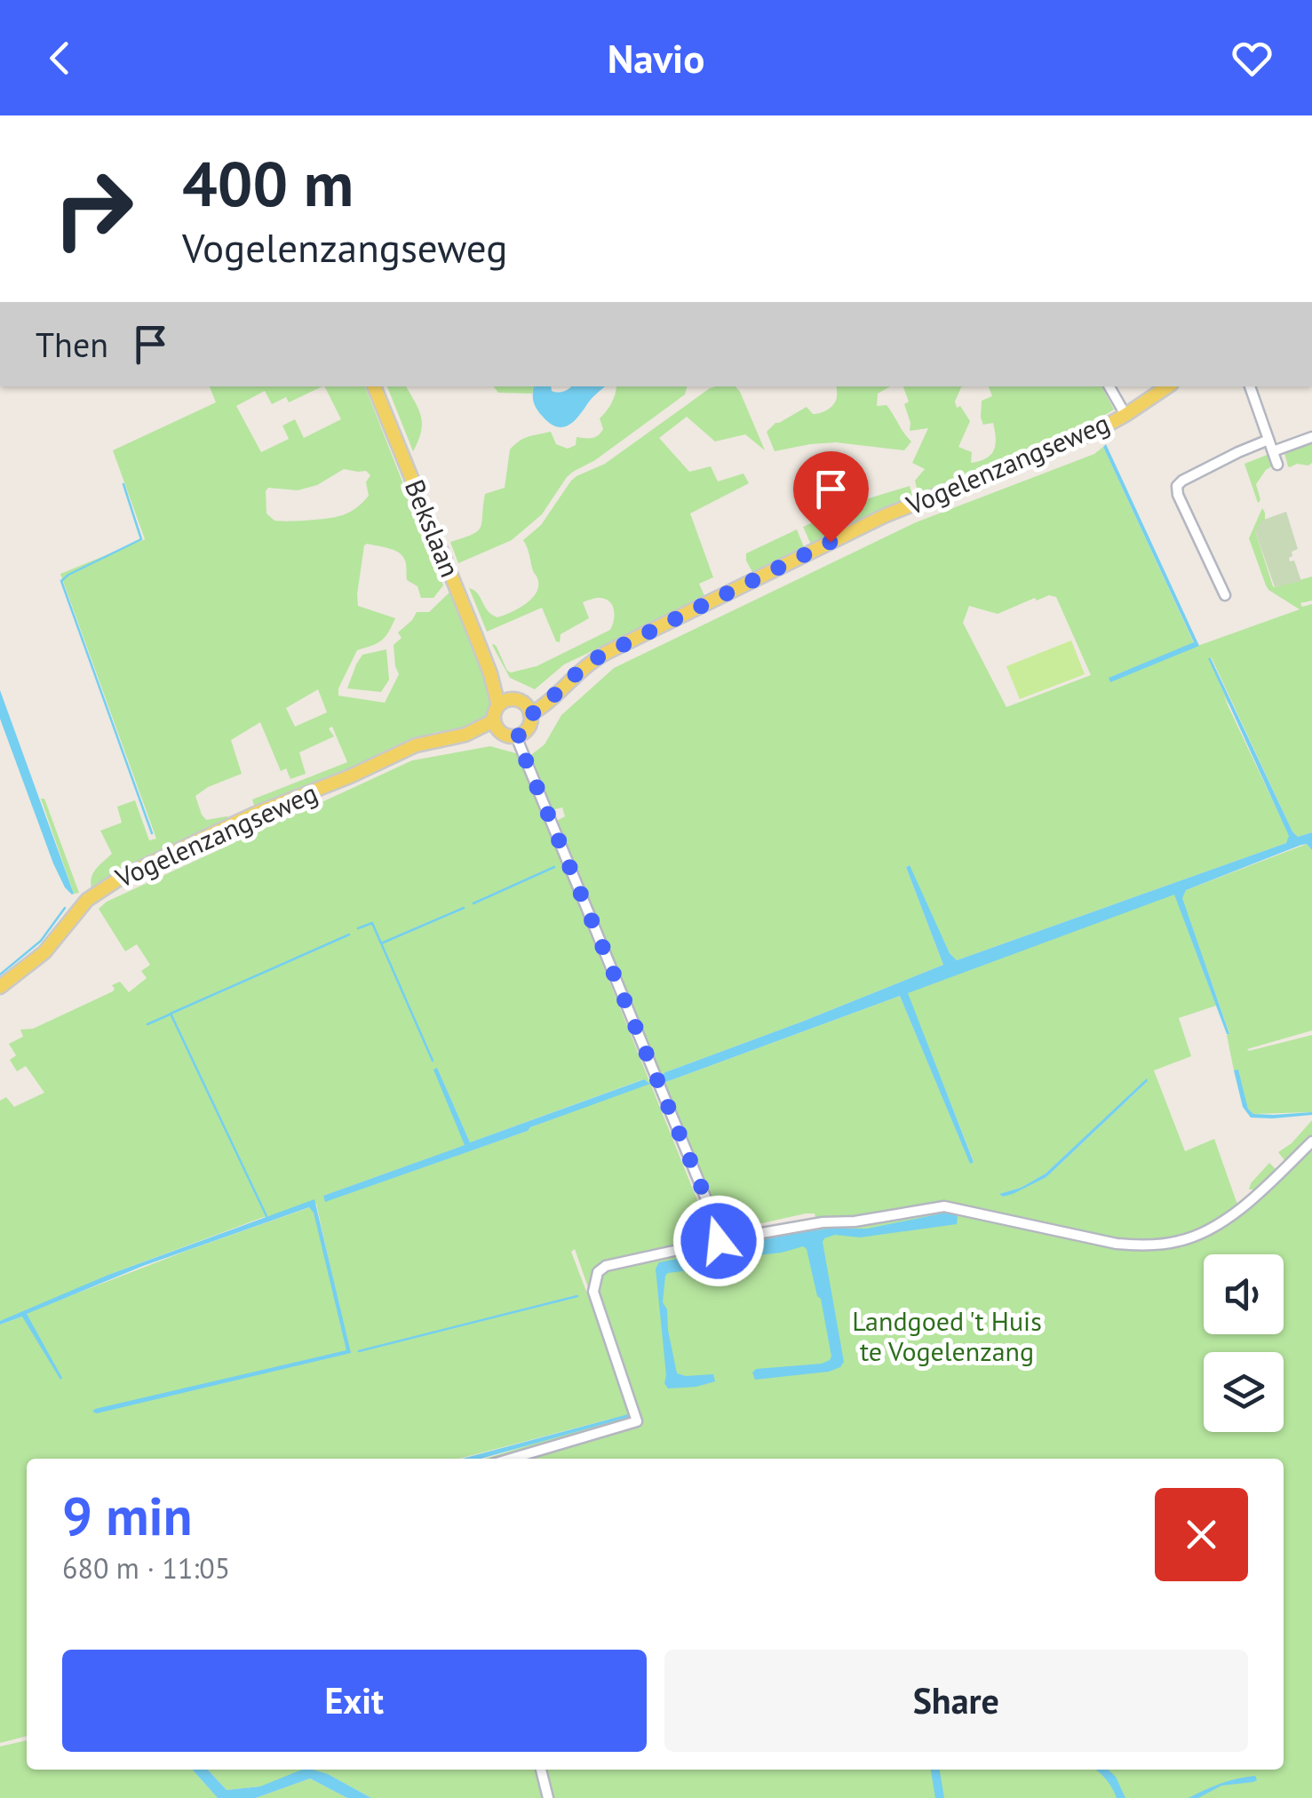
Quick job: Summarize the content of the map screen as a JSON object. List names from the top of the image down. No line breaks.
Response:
{"streets":{"main road":["Vogelenzangseweg","Bekslaan"]},"crossings":[["Vogelenzangseweg","Bekslaan"]],"parks":["Landgoed 't Huis te Vogelenzang"],"page":{"header":"Navio","turn":["400 m","Vogelenzangseweg"],"then":"Then","heading":["9 min","680 m · 11:05"],"buttons":["Exit","Share"]}}
